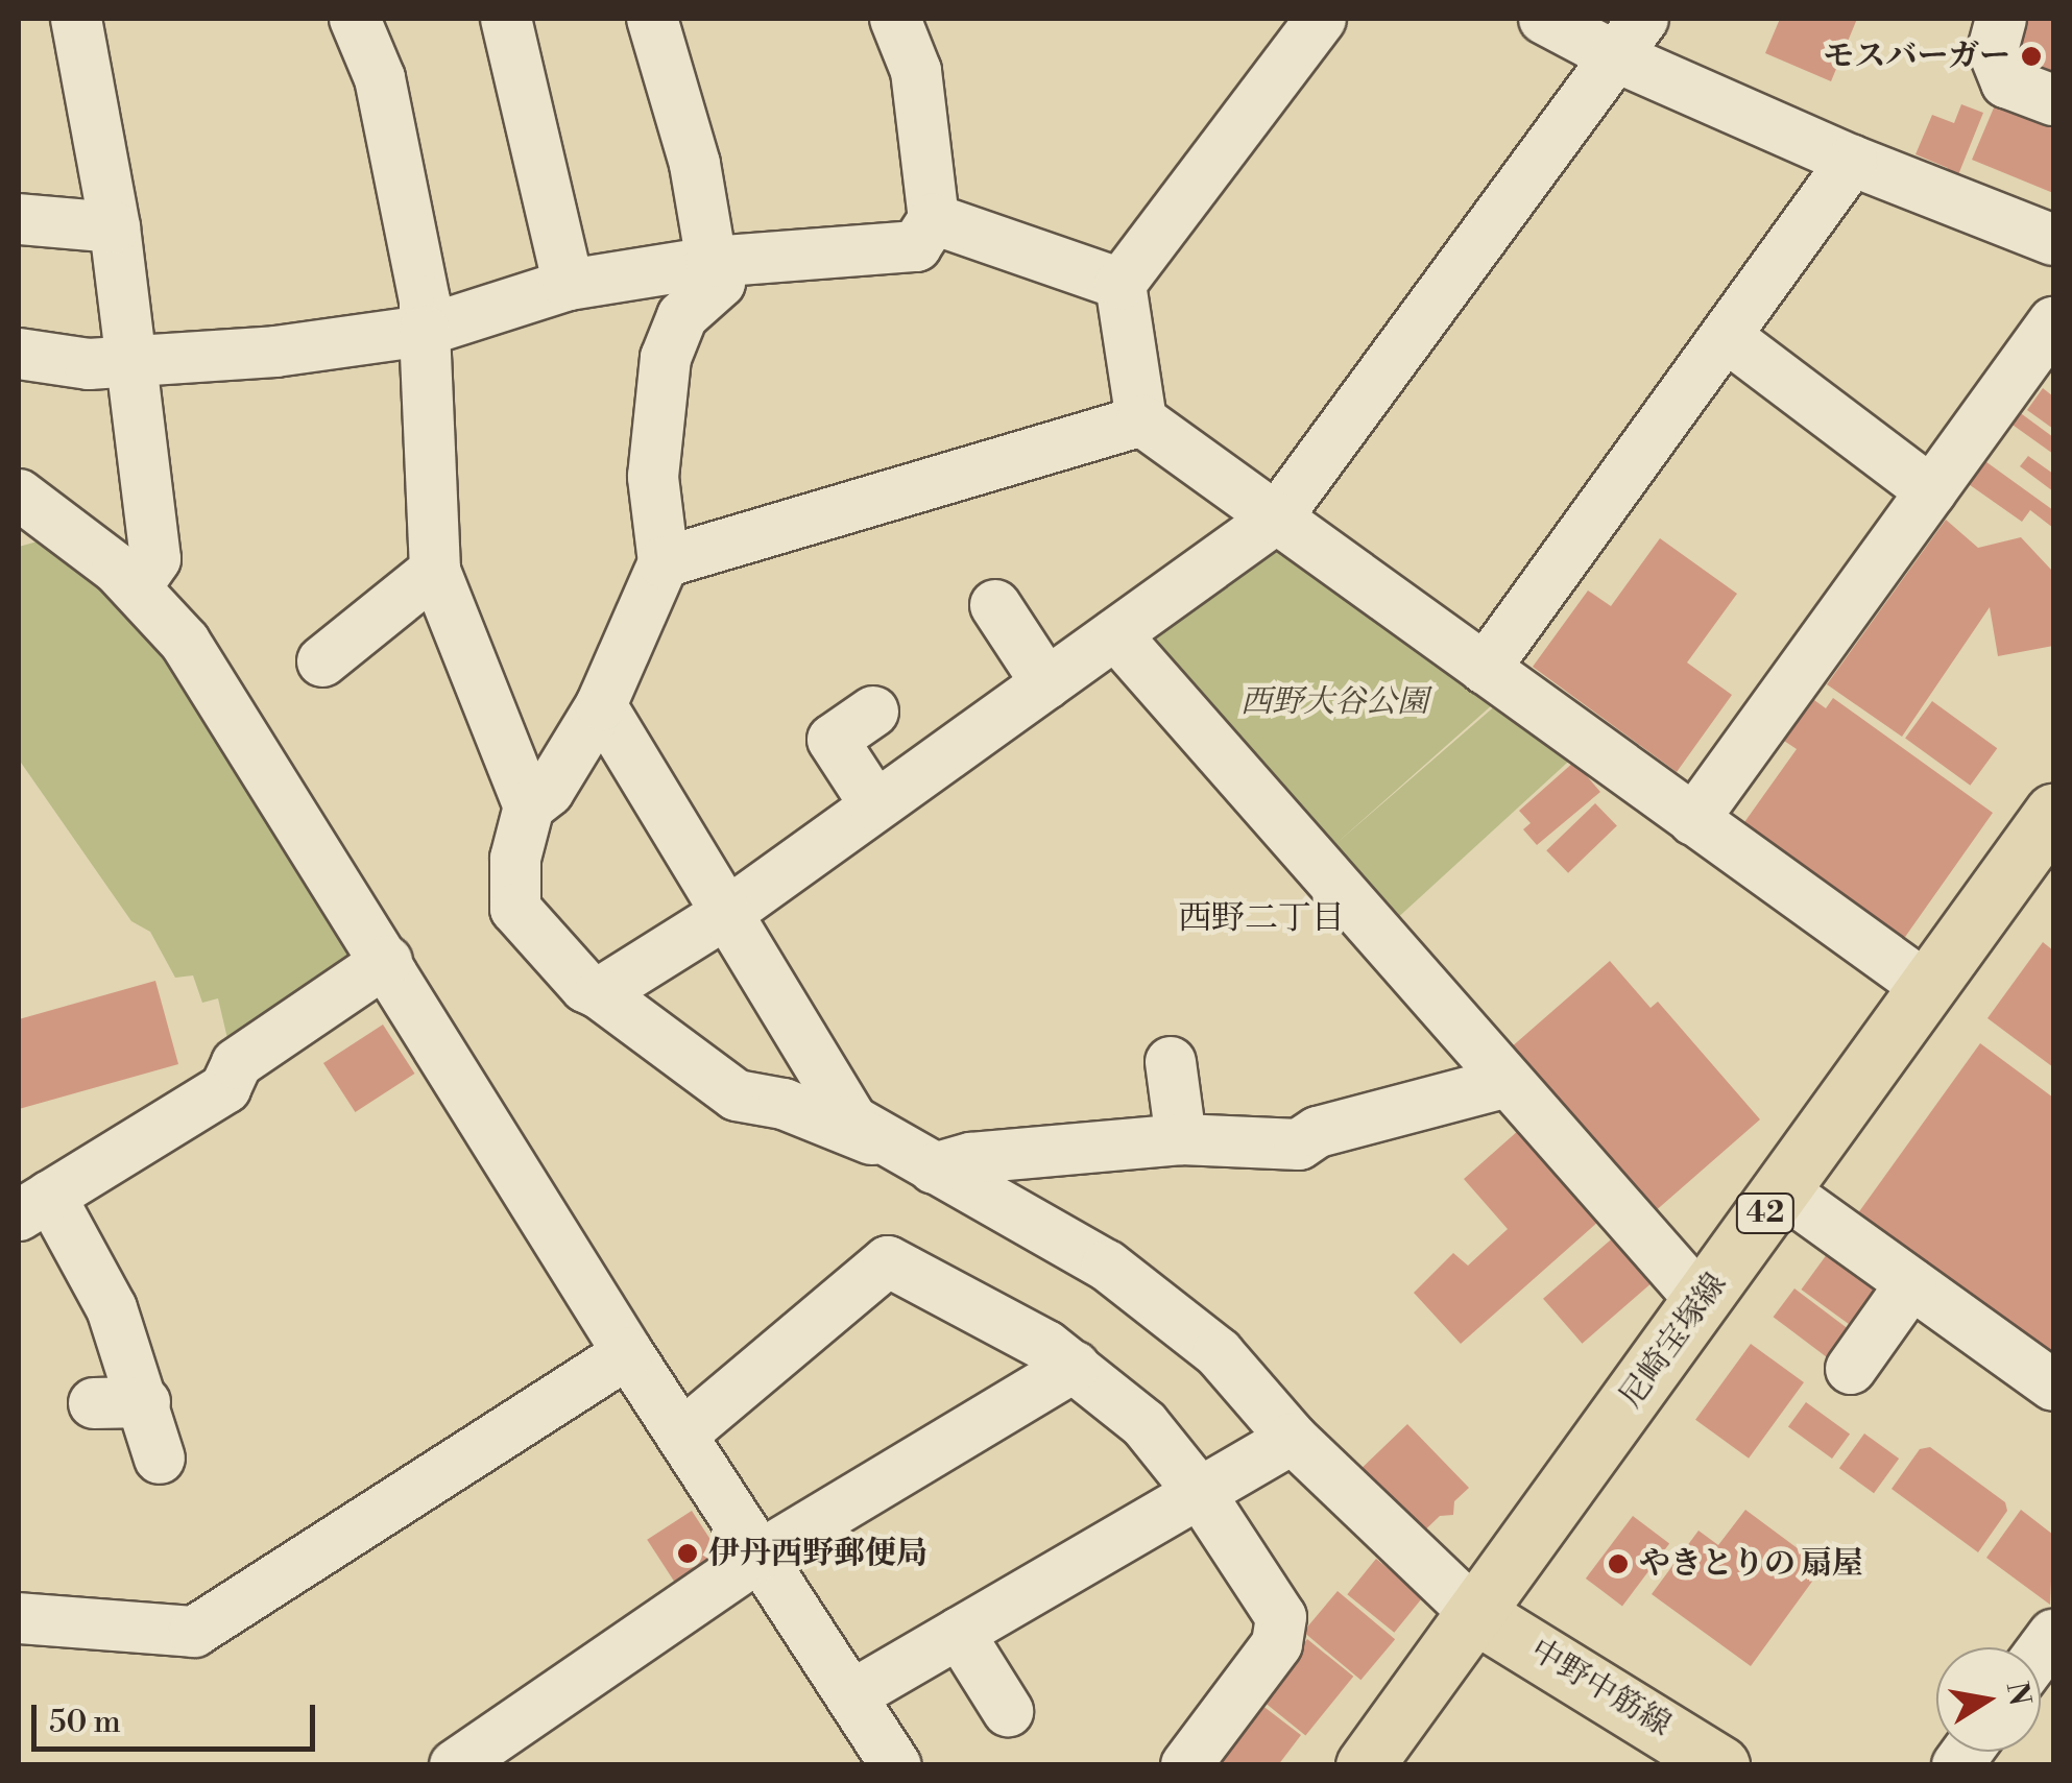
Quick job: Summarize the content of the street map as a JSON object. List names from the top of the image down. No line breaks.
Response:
{"streets":{"main road":["42","尼崎宝塚線","中野中筋線"]},"crossings":[["尼崎宝塚線","中野中筋線"]],"districts":["西野二丁目"],"parks":["西野大谷公園"],"places":["モスバーガー","伊丹西野郵便局","やきとりの 扇屋"],"scale_bar":"50 m","north":"right"}
